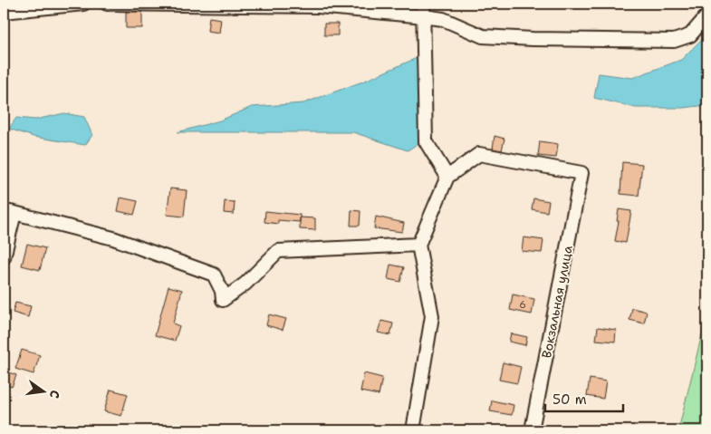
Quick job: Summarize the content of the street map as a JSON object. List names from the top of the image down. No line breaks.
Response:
{"streets":{"street":["Вокзальная улица"]},"house_numbers":["6"],"scale_bar":"50 m","north":"right"}
